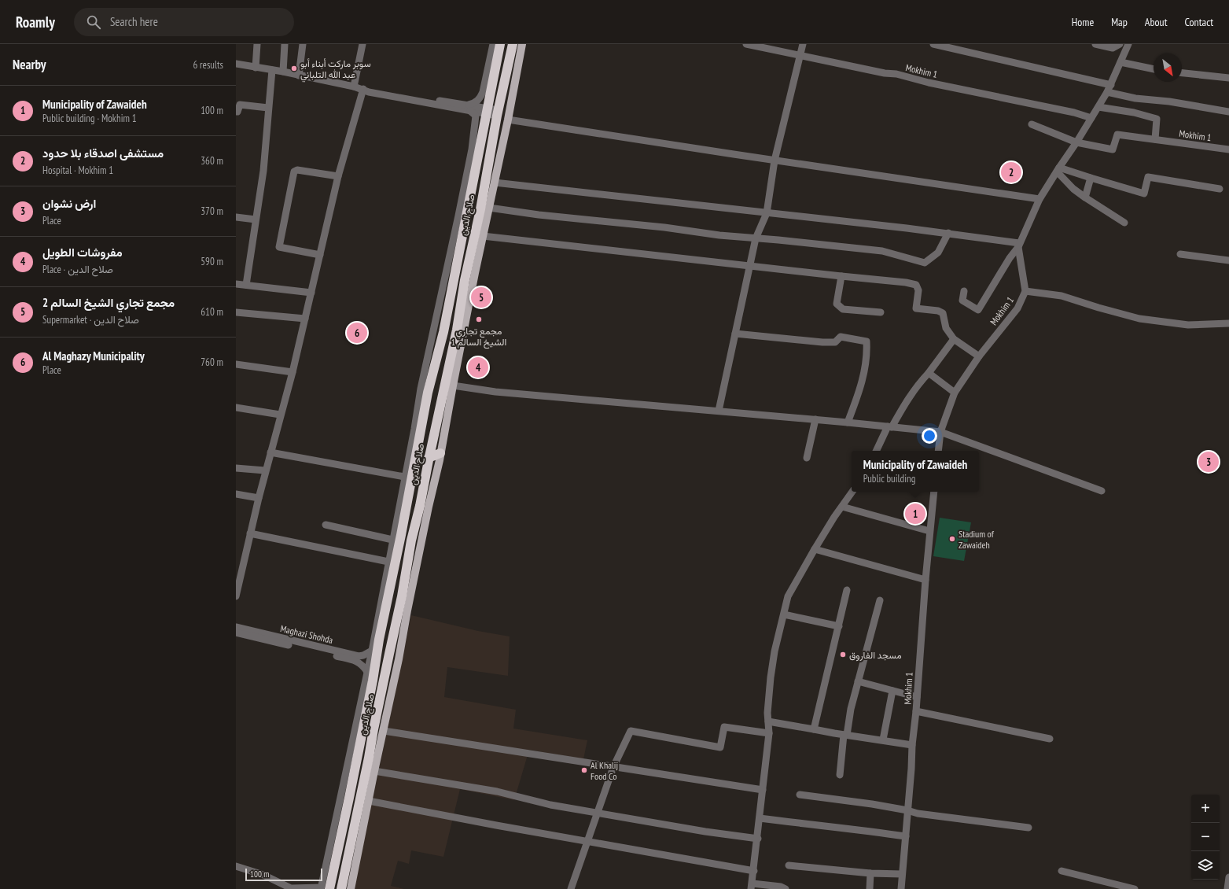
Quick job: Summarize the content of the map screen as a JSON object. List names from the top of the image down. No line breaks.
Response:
{"streets":{"highway":["صلاح الدين"],"street":["Mokhim 1","Maghazi Shohda"]},"crossings":[["صلاح الدين","Maghazi Shohda"]],"places":["سوبر ماركت أبناء أبو عبد الله التلباني","مجمع تجاري الشيخ السالم 1","Stadium of Zawaideh","مسجد الفاروق","Al Khalij Food Co"],"scale_bar":"100 m","north":"bottom right","page":{"header":"Roamly","search":"Search here","nav":["Home","Map","About","Contact"],"heading":["Nearby","6 results"],"list":[{"mark":"1","name":"Municipality of Zawaideh","note":"Public building · Mokhim 1","value":"100 m"},{"mark":"2","name":"مستشفى اصدقاء بلا حدود","note":"Hospital · Mokhim 1","value":"360 m"},{"mark":"3","name":"ارض نشوان","note":"Place","value":"370 m"},{"mark":"4","name":"مفروشات الطويل","note":"Place · صلاح الدين","value":"590 m"},{"mark":"5","name":"مجمع تجاري الشيخ السالم 2","note":"Supermarket · صلاح الدين","value":"610 m"},{"mark":"6","name":"Al Maghazy Municipality","note":"Place","value":"760 m"}],"pins":["2","5","6","4","3","1"],"popup":["Municipality of Zawaideh","Public building"],"map_buttons":["+","−"],"scale":"100 m"}}
